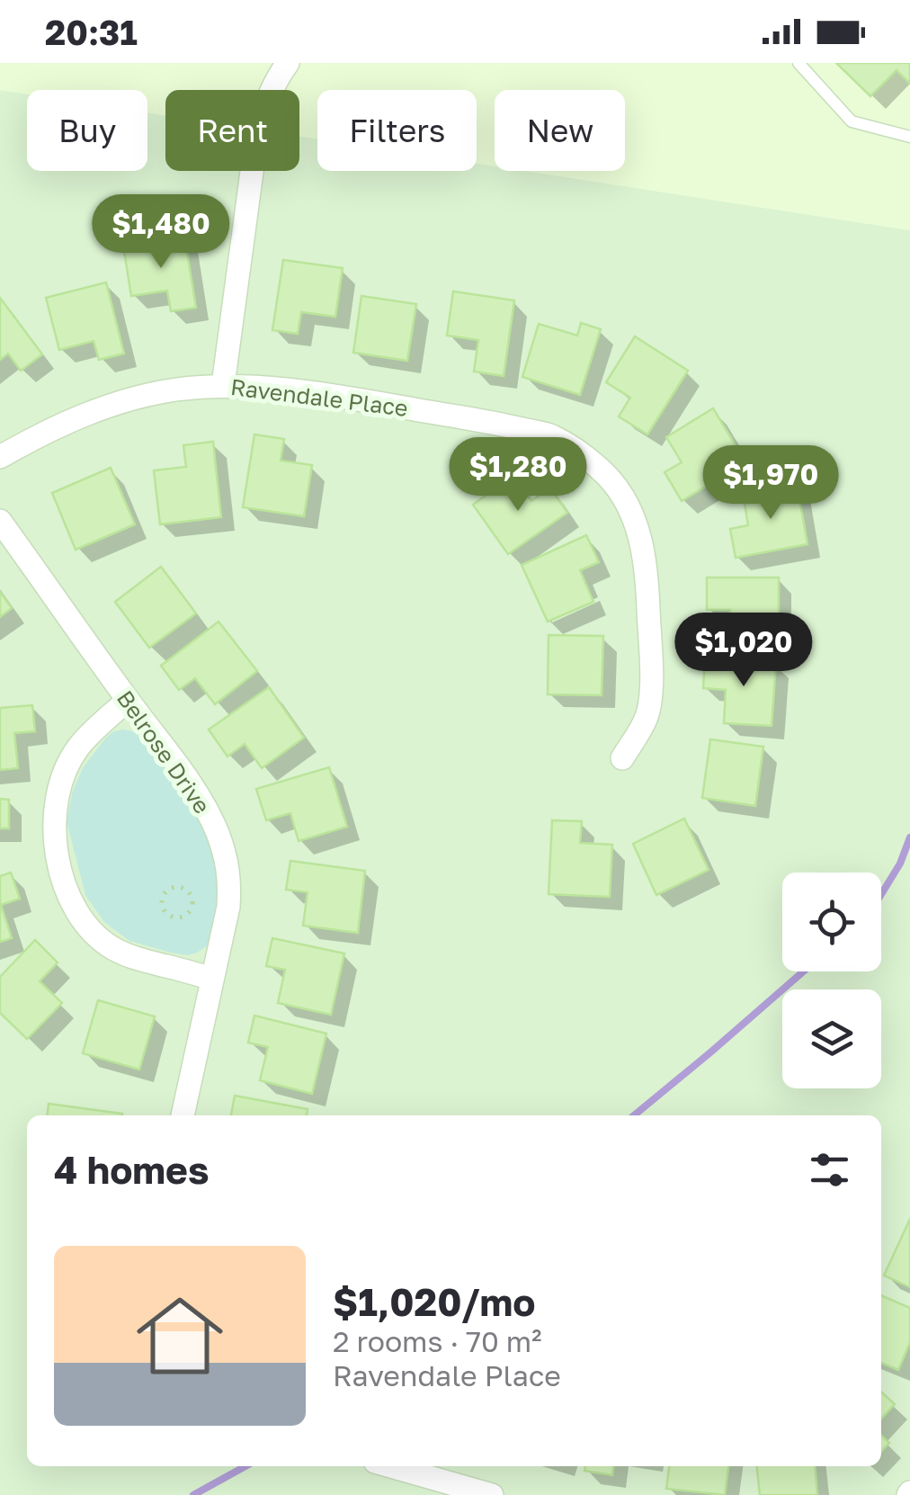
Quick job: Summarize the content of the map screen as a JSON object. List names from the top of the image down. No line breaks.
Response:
{"streets":{"street":["Ravendale Place","Belrose Drive"]},"page":{"status":"20:31","chip":["Buy","Rent","Filters","New"],"price":["$1,480","$1,280","$1,970","$1,020"],"heading":"4 homes","list":[{"name":"$1,020/mo","note":"2 rooms · 70 m² · Ravendale Place"}]}}
